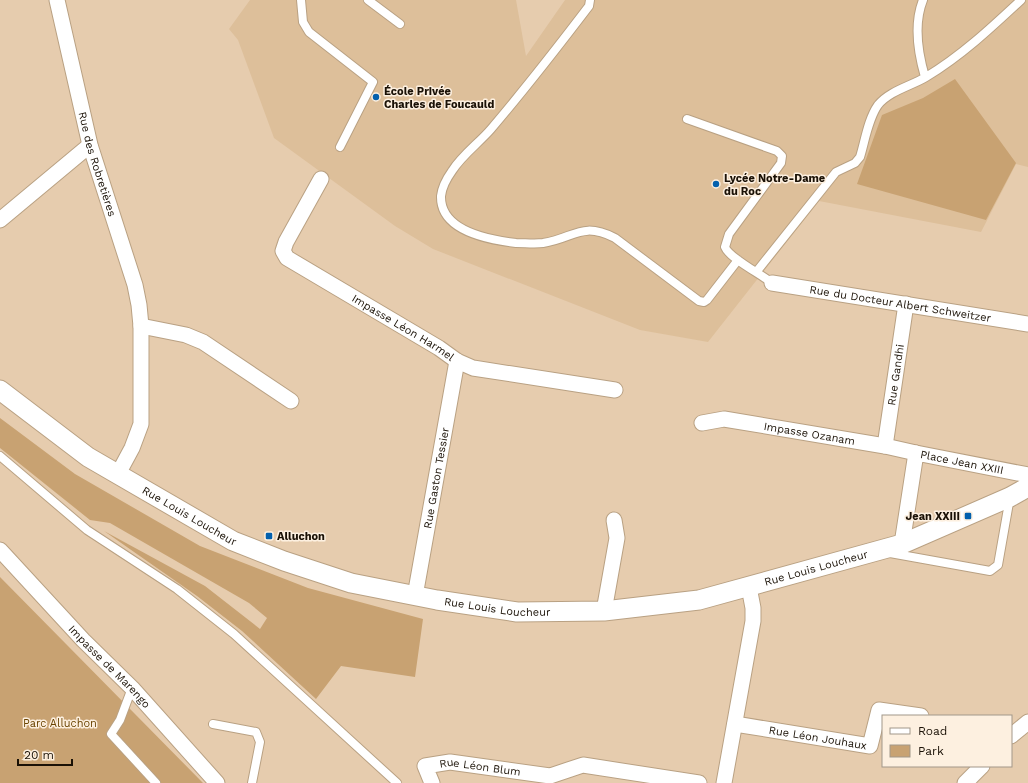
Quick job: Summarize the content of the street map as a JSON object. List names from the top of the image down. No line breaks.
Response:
{"streets":{"street":["Rue des Robretières","Rue du Docteur Albert Schweitzer","Impasse Léon Harmel","Rue Gandhi","Impasse Ozanam","Place Jean XXIII","Rue Gaston Tessier","Rue Louis Loucheur","Impasse de Marengo","Rue Léon Jouhaux","Rue Léon Blum"]},"crossings":[["Rue des Robretières","Rue Louis Loucheur"],["Rue du Docteur Albert Schweitzer","Rue Gandhi"],["Impasse Léon Harmel","Rue Gaston Tessier"],["Rue Gandhi","Impasse Ozanam"],["Impasse Ozanam","Place Jean XXIII"],["Place Jean XXIII","Rue Louis Loucheur"],["Rue Gaston Tessier","Rue Louis Loucheur"]],"parks":["Parc Alluchon"],"places":{"other":["École Privée Charles de Foucauld","Lycée Notre-Dame du Roc"],"transit":["Jean XXIII","Alluchon"]},"legend":["Road","Park"],"scale_bar":"20 m"}
